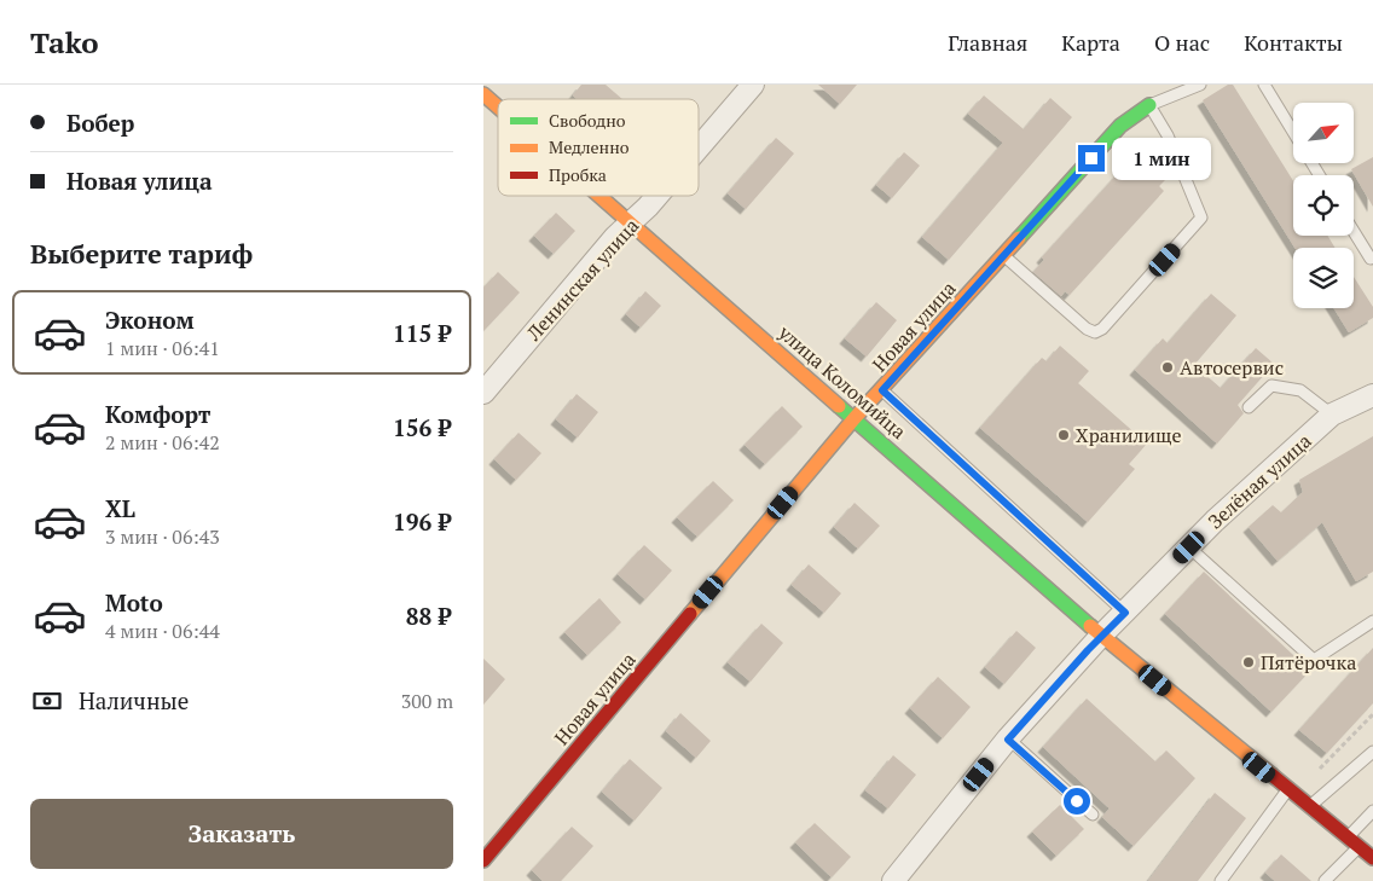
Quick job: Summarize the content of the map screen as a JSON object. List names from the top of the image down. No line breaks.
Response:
{"streets":{"main road":["Новая улица","улица Коломийца"],"street":["Ленинская улица","Зелёная улица"]},"crossings":[["Ленинская улица","улица Коломийца"],["Новая улица","улица Коломийца"],["улица Коломийца","Зелёная улица"]],"places":["Автосервис","Хранилище","Пятёрочка"],"legend":["Свободно","Медленно","Пробка"],"north":"top right","page":{"header":"Tako","nav":["Главная","Карта","О нас","Контакты"],"banner":["Бобер","Новая улица"],"bubble":"1 мин","heading":"Выберите тариф","list":[{"name":"Эконом","note":"1 мин · 06:41","value":"115 ₽"},{"name":"Комфорт","note":"2 мин · 06:42","value":"156 ₽"},{"name":"XL","note":"3 мин · 06:43","value":"196 ₽"},{"name":"Moto","note":"4 мин · 06:44","value":"88 ₽"}],"pay":["Наличные","300 m"],"buttons":"Заказать"}}
